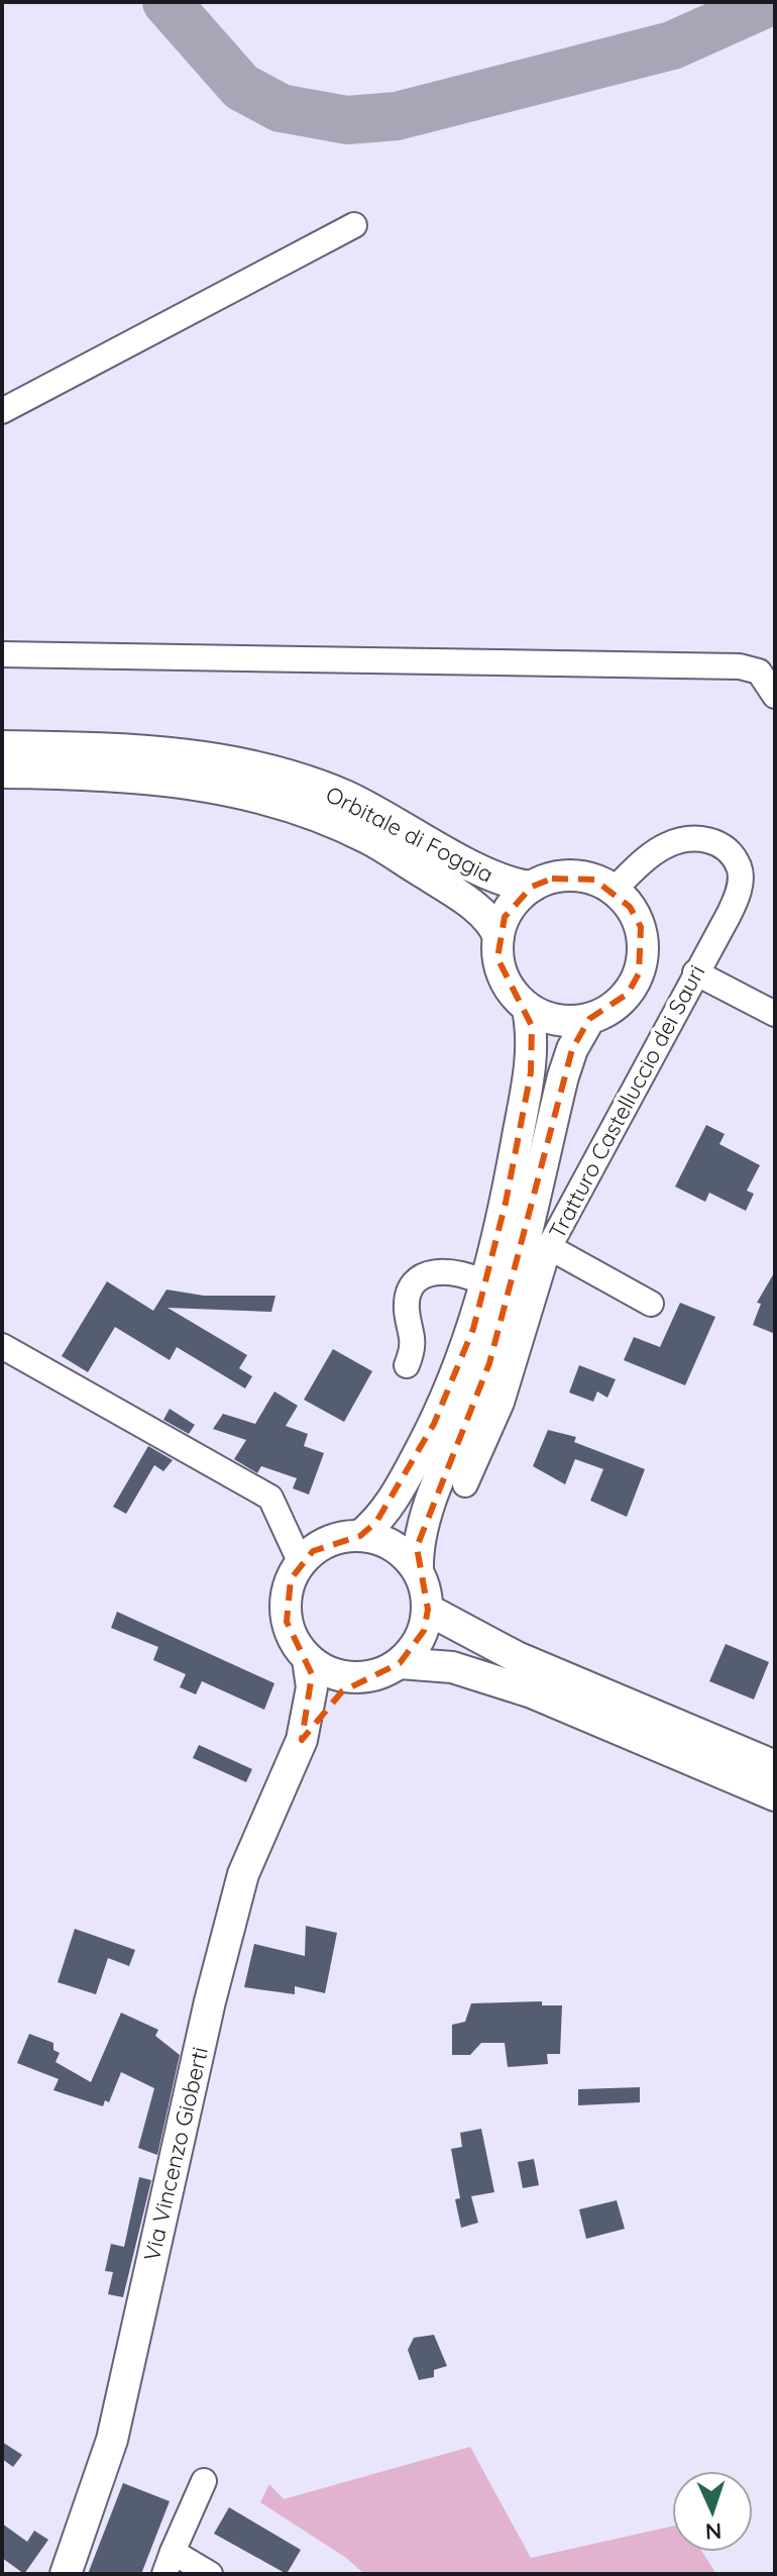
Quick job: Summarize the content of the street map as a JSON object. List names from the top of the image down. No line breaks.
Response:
{"streets":{"main road":["Orbitale di Foggia","Via Vincenzo Gioberti"],"street":["Tratturo Castelluccio dei Sauri"]},"crossings":[["Orbitale di Foggia","Tratturo Castelluccio dei Sauri"]],"north":"bottom"}
